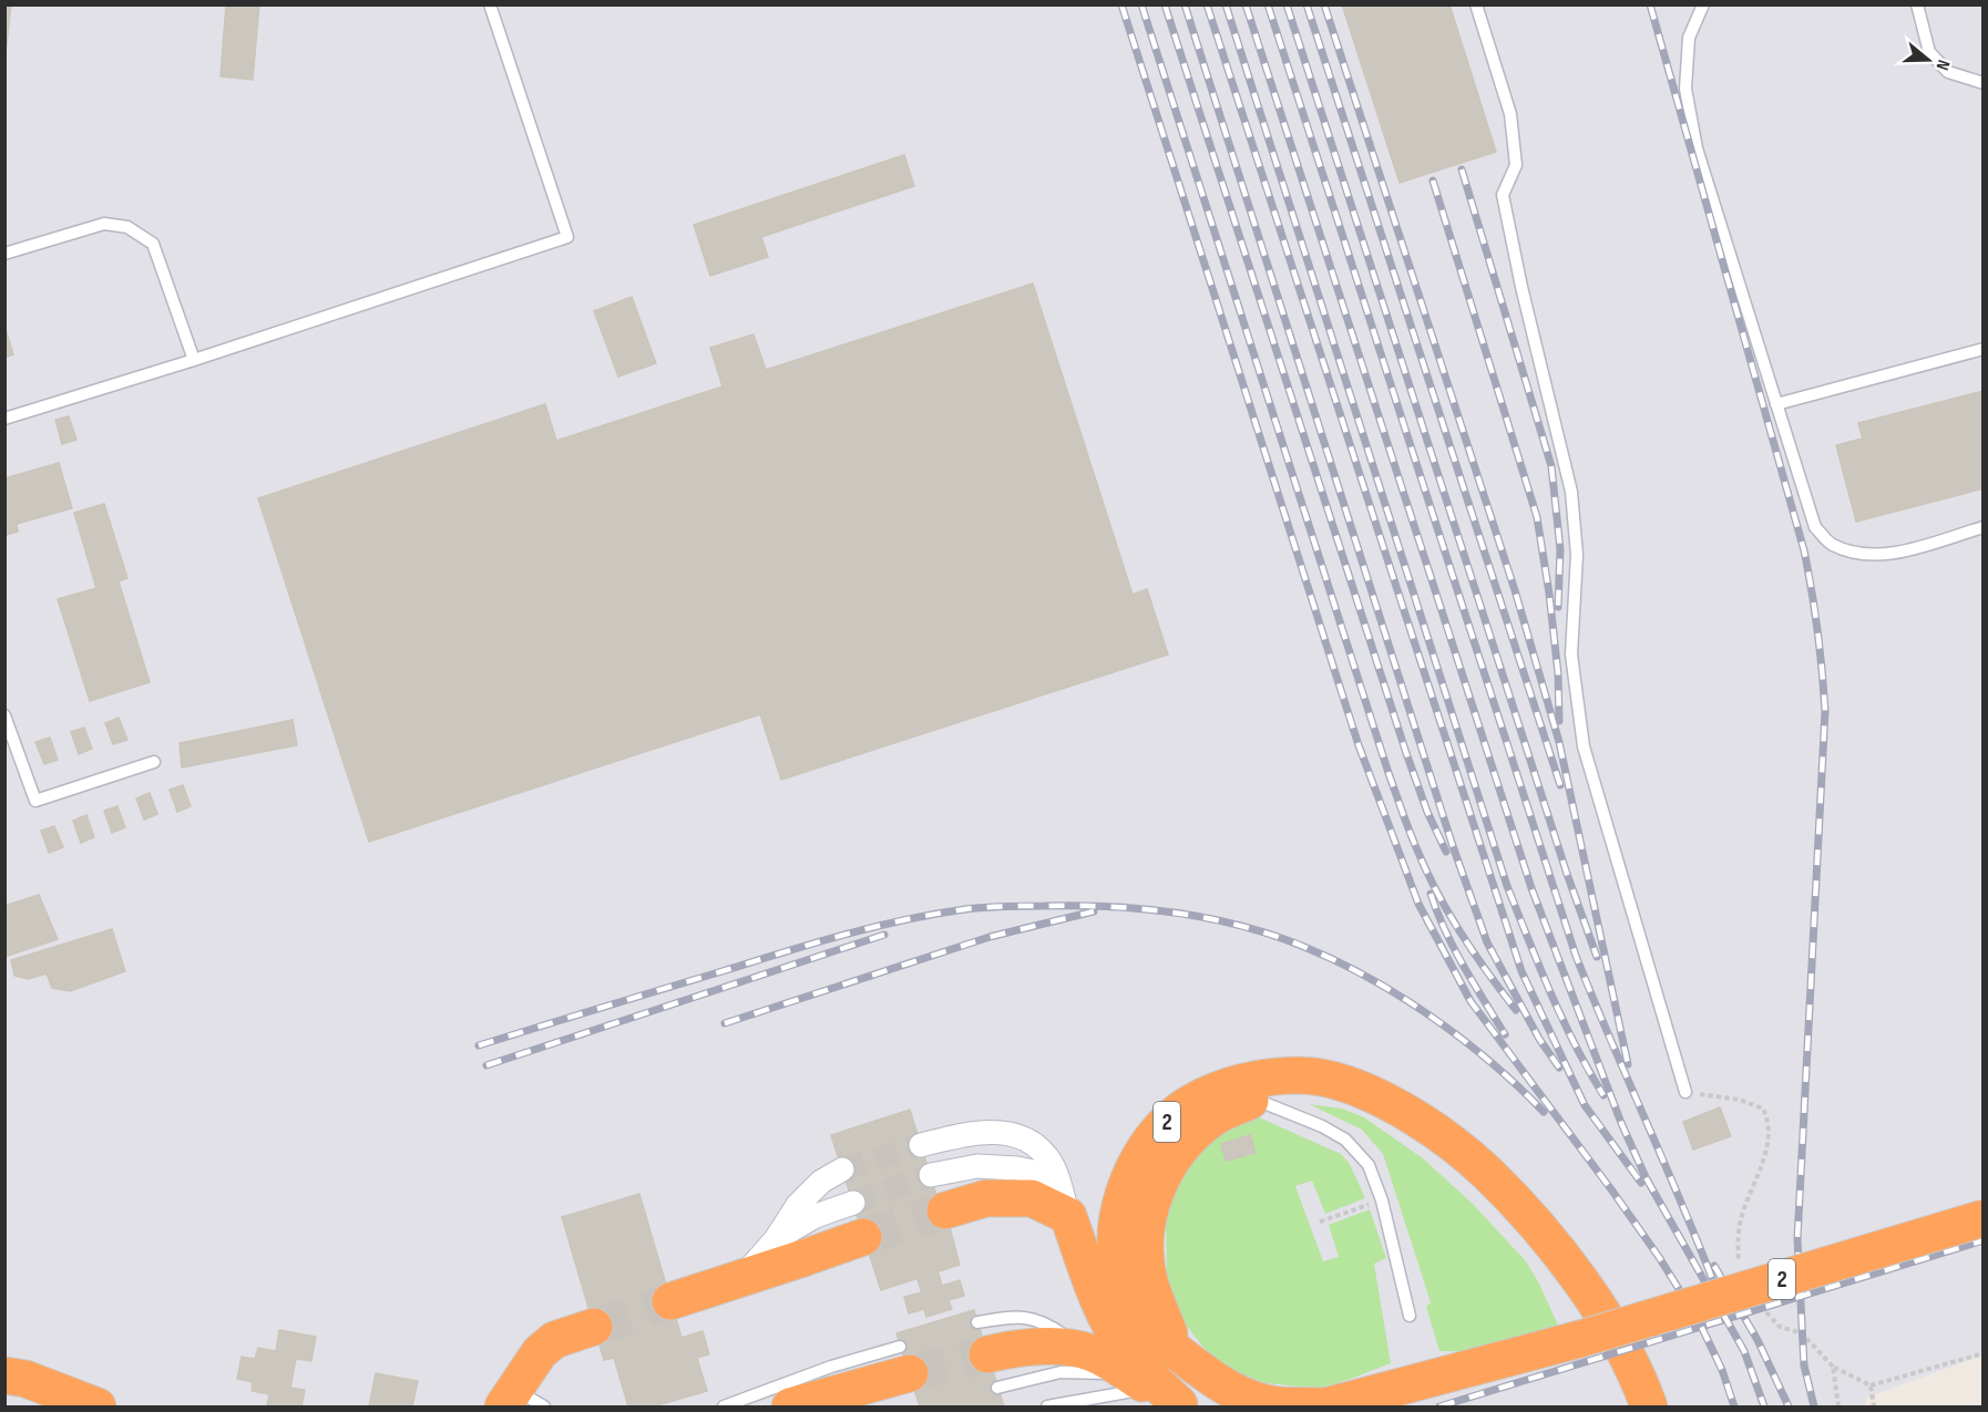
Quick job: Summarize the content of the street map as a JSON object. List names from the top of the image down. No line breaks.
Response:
{"streets":{"highway":["2"]},"north":"right"}
